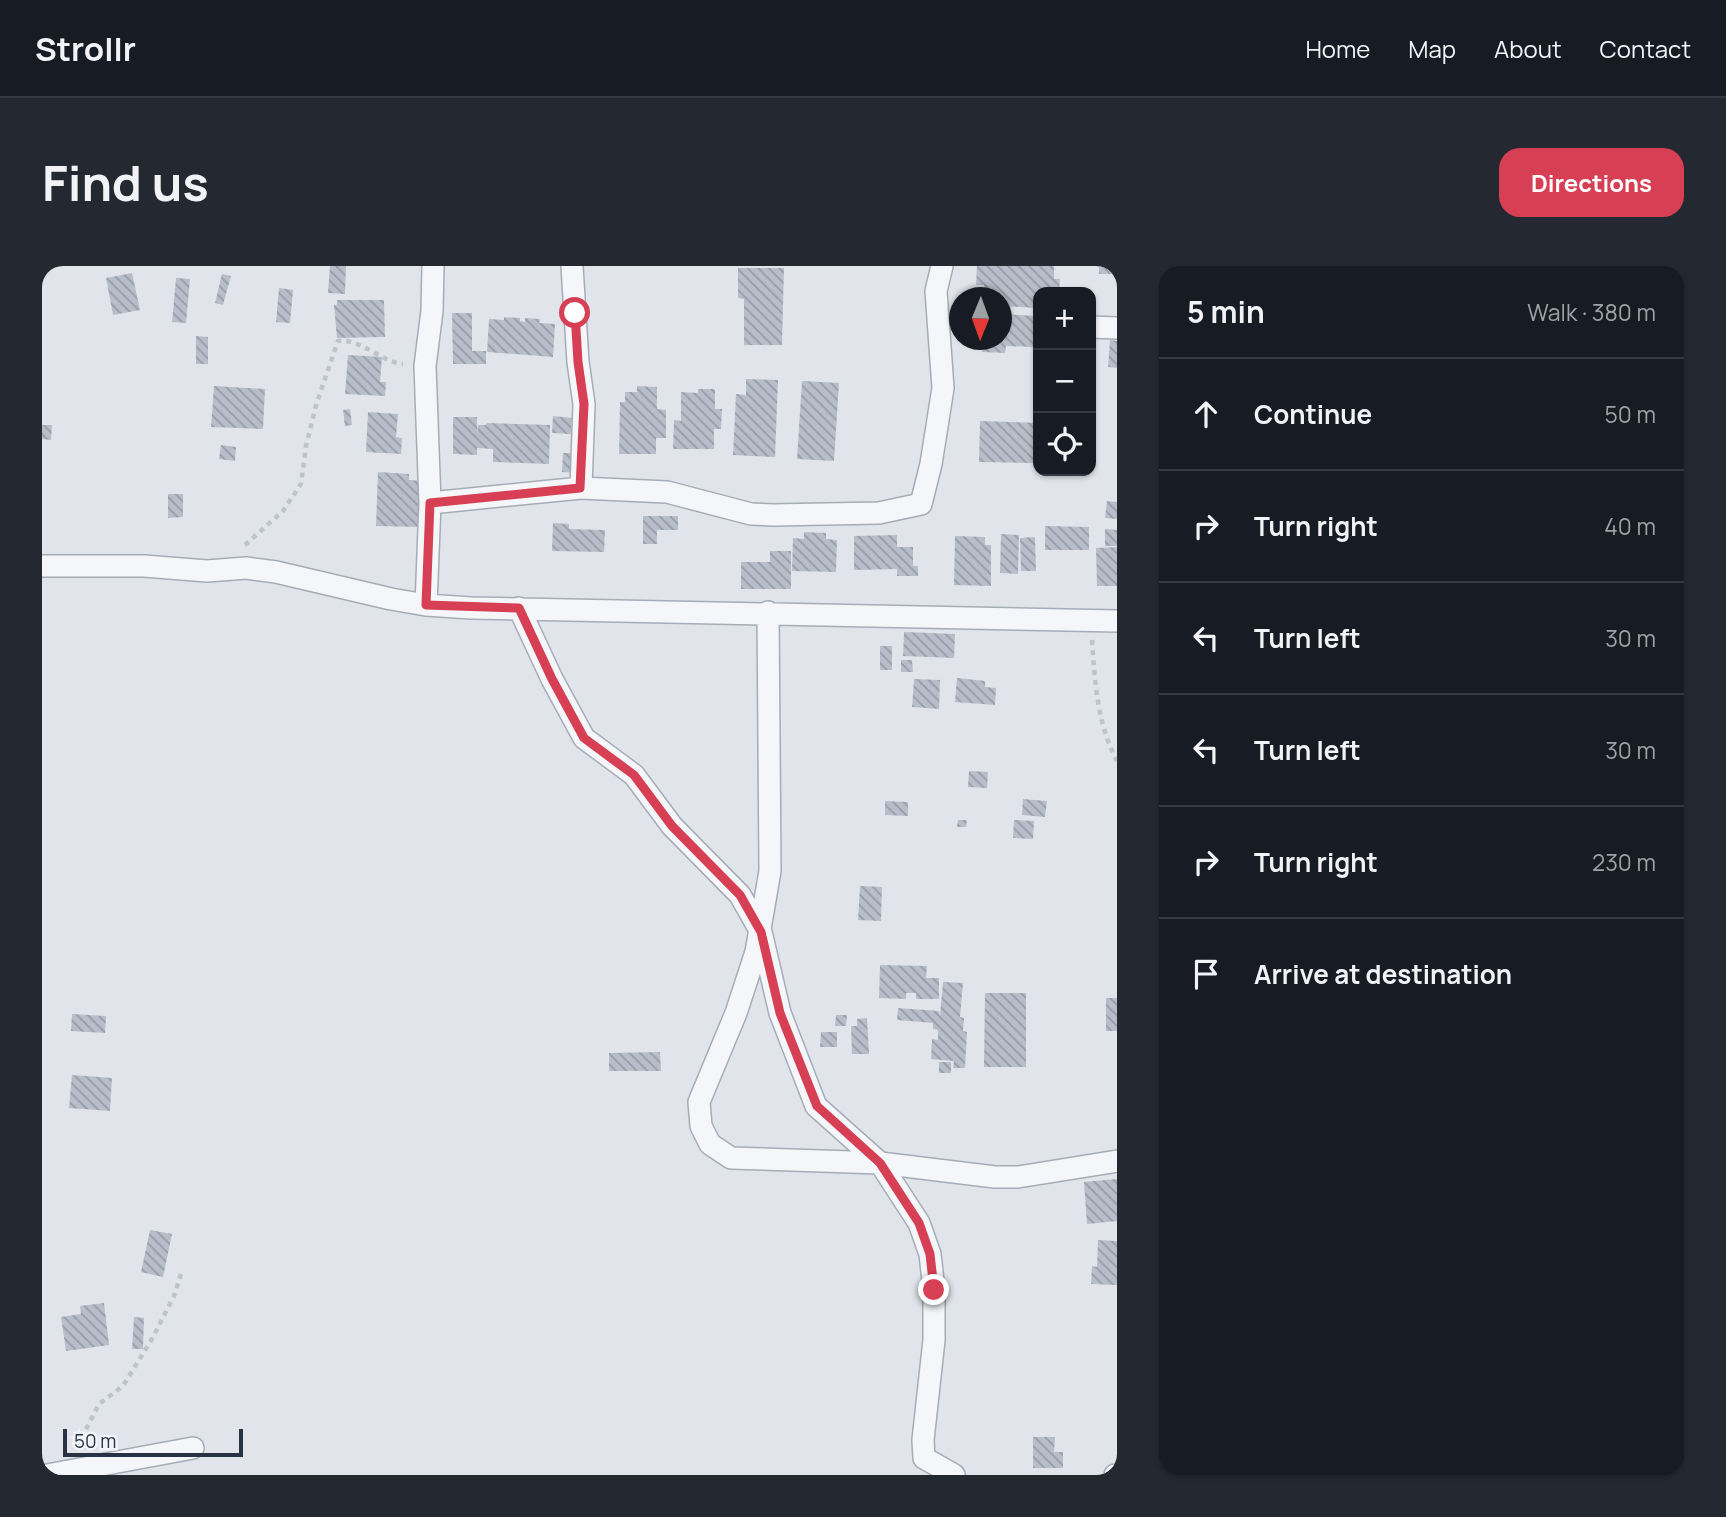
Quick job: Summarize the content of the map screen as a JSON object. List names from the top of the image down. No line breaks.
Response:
{"scale_bar":"50 m","north":"bottom","page":{"header":"Strollr","nav":["Home","Map","About","Contact"],"buttons":"Directions","title":"Find us","heading":["5 min","Walk · 380 m"],"map_buttons":["+","−"],"list":[["Continue","50 m"],["Turn right","40 m"],["Turn left","30 m"],["Turn left","30 m"],["Turn right","230 m"],"Arrive at destination"],"scale":"50 m"}}
